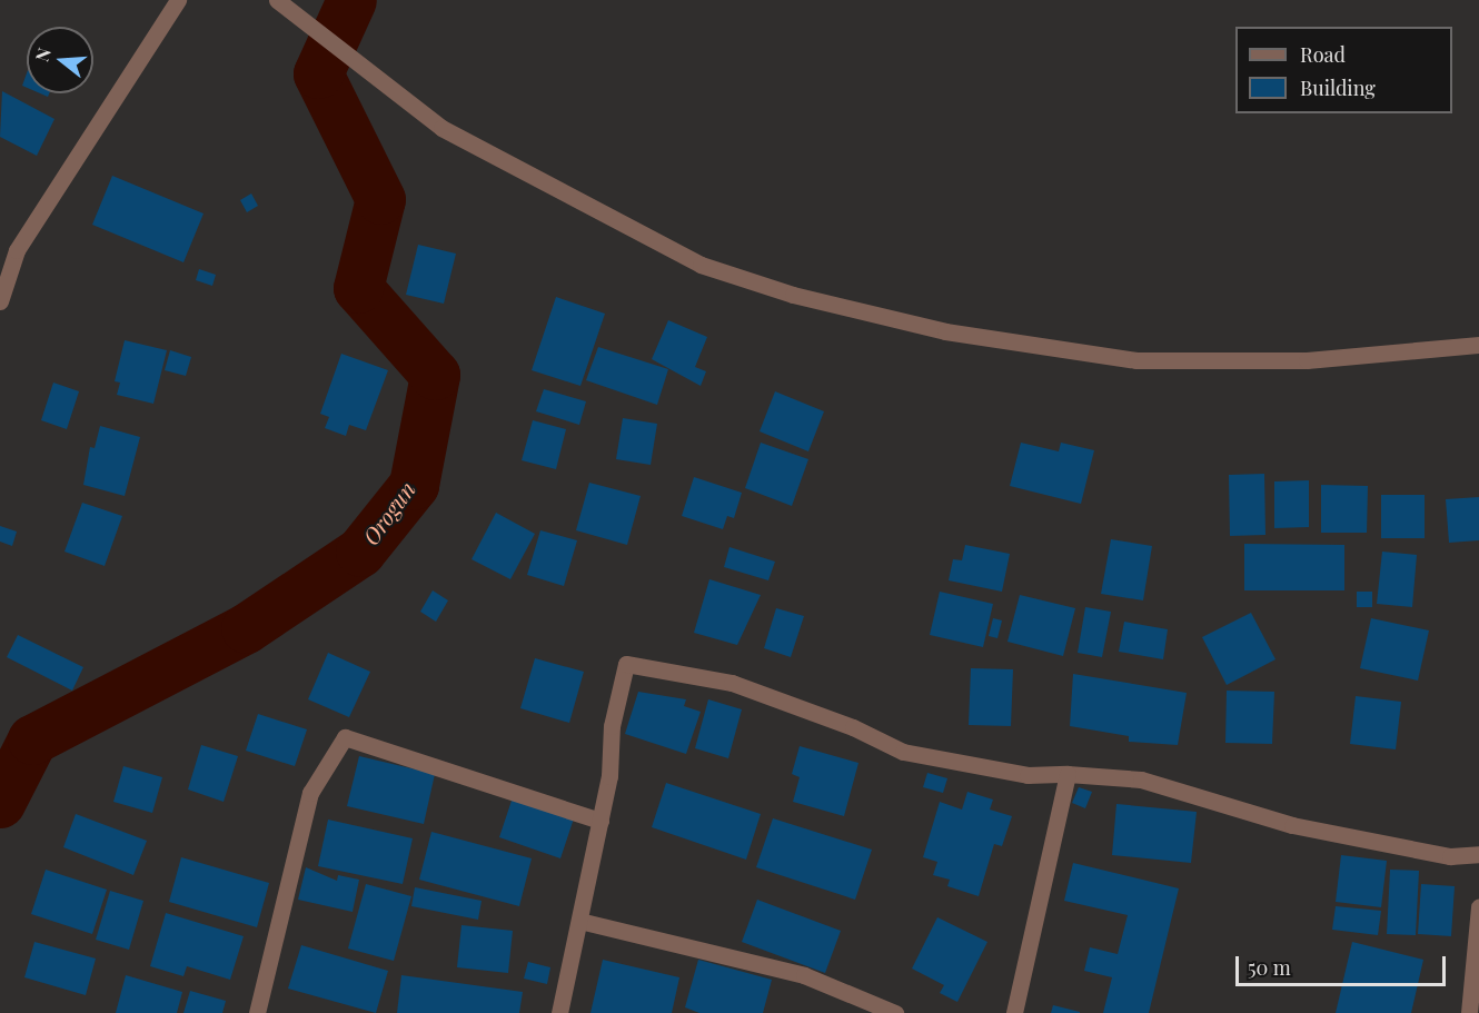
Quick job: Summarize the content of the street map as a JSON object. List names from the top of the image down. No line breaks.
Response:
{"water":["Orogun"],"legend":["Road","Building"],"scale_bar":"50 m","north":"left"}
